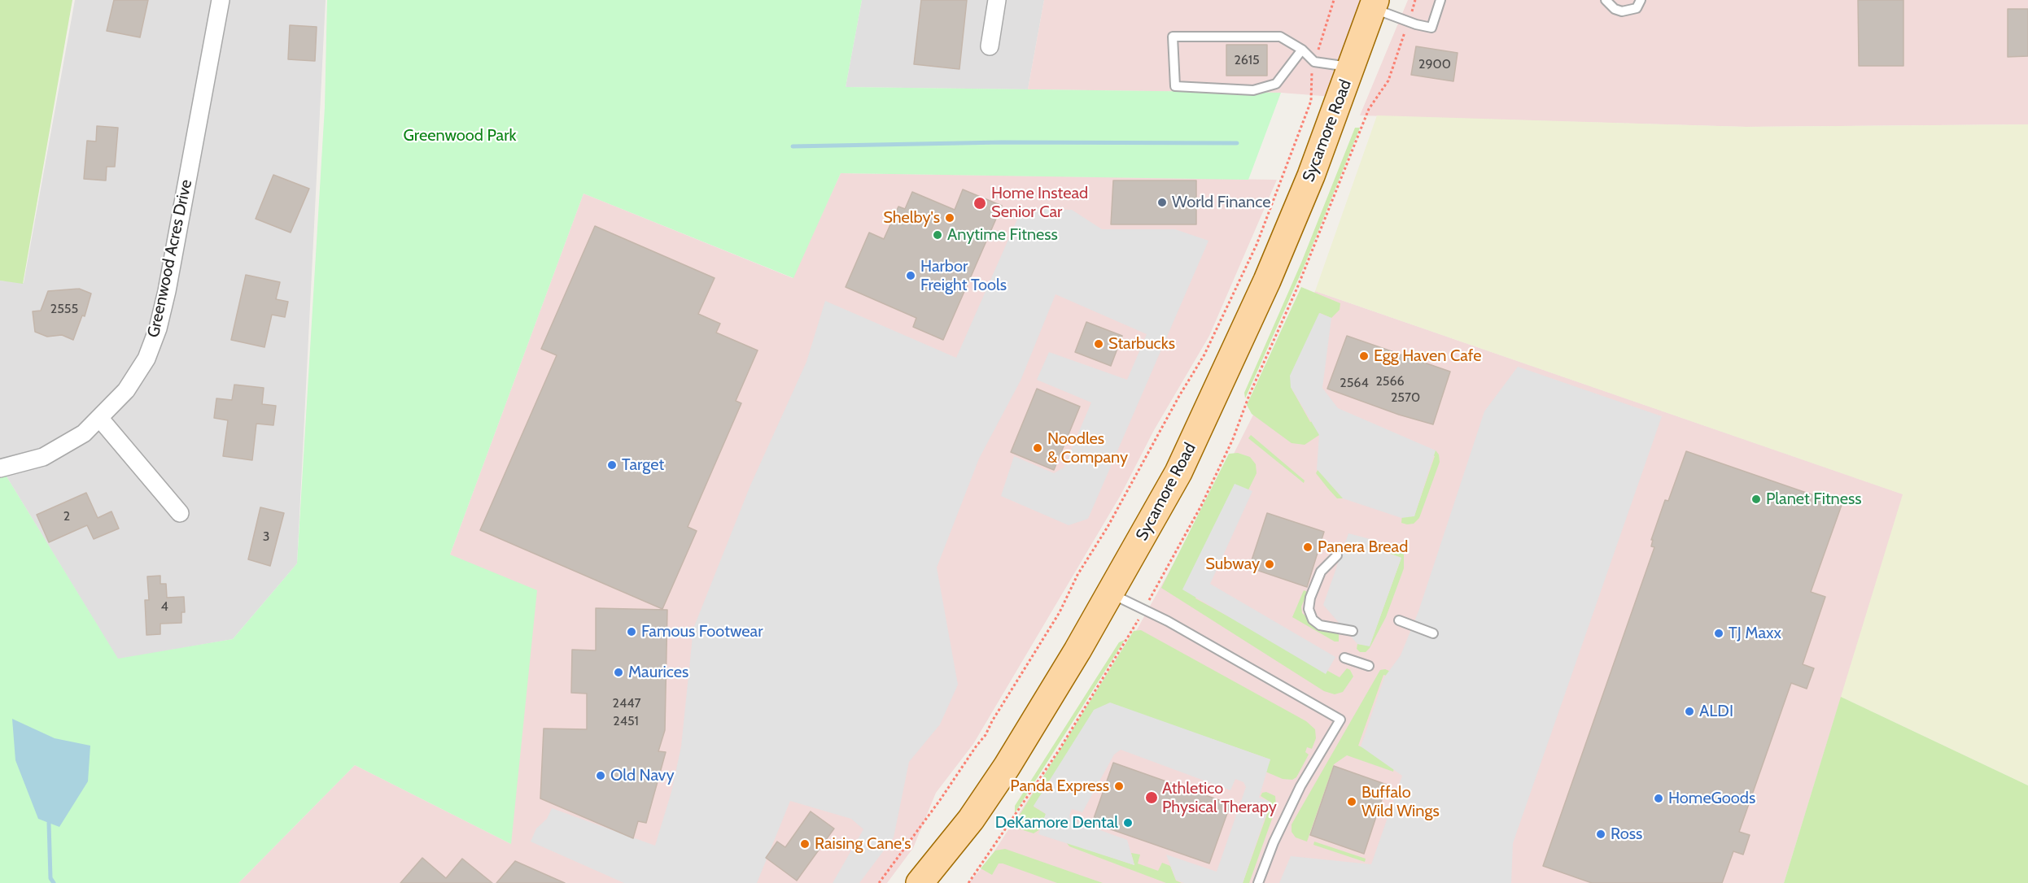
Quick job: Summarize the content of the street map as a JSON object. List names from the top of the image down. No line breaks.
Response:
{"streets":{"main road":["Sycamore Road"],"street":["Greenwood Acres Drive"]},"parks":["Greenwood Park"],"places":["World Finance","Home Instead Senior Car","Shelby's","Anytime Fitness","Harbor Freight Tools","Starbucks","Egg Haven Cafe","Noodles & Company","Target","Planet Fitness","Panera Bread","Subway","Famous Footwear","TJ Maxx","Maurices","ALDI","Old Navy","Panda Express","Athletico Physical Therapy","HomeGoods","Buffalo Wild Wings","DeKamore Dental","Ross","Raising Cane's"],"house_numbers":["2615","2900","2555","2566","2564","2570","2","3","4","2447","2451"]}
